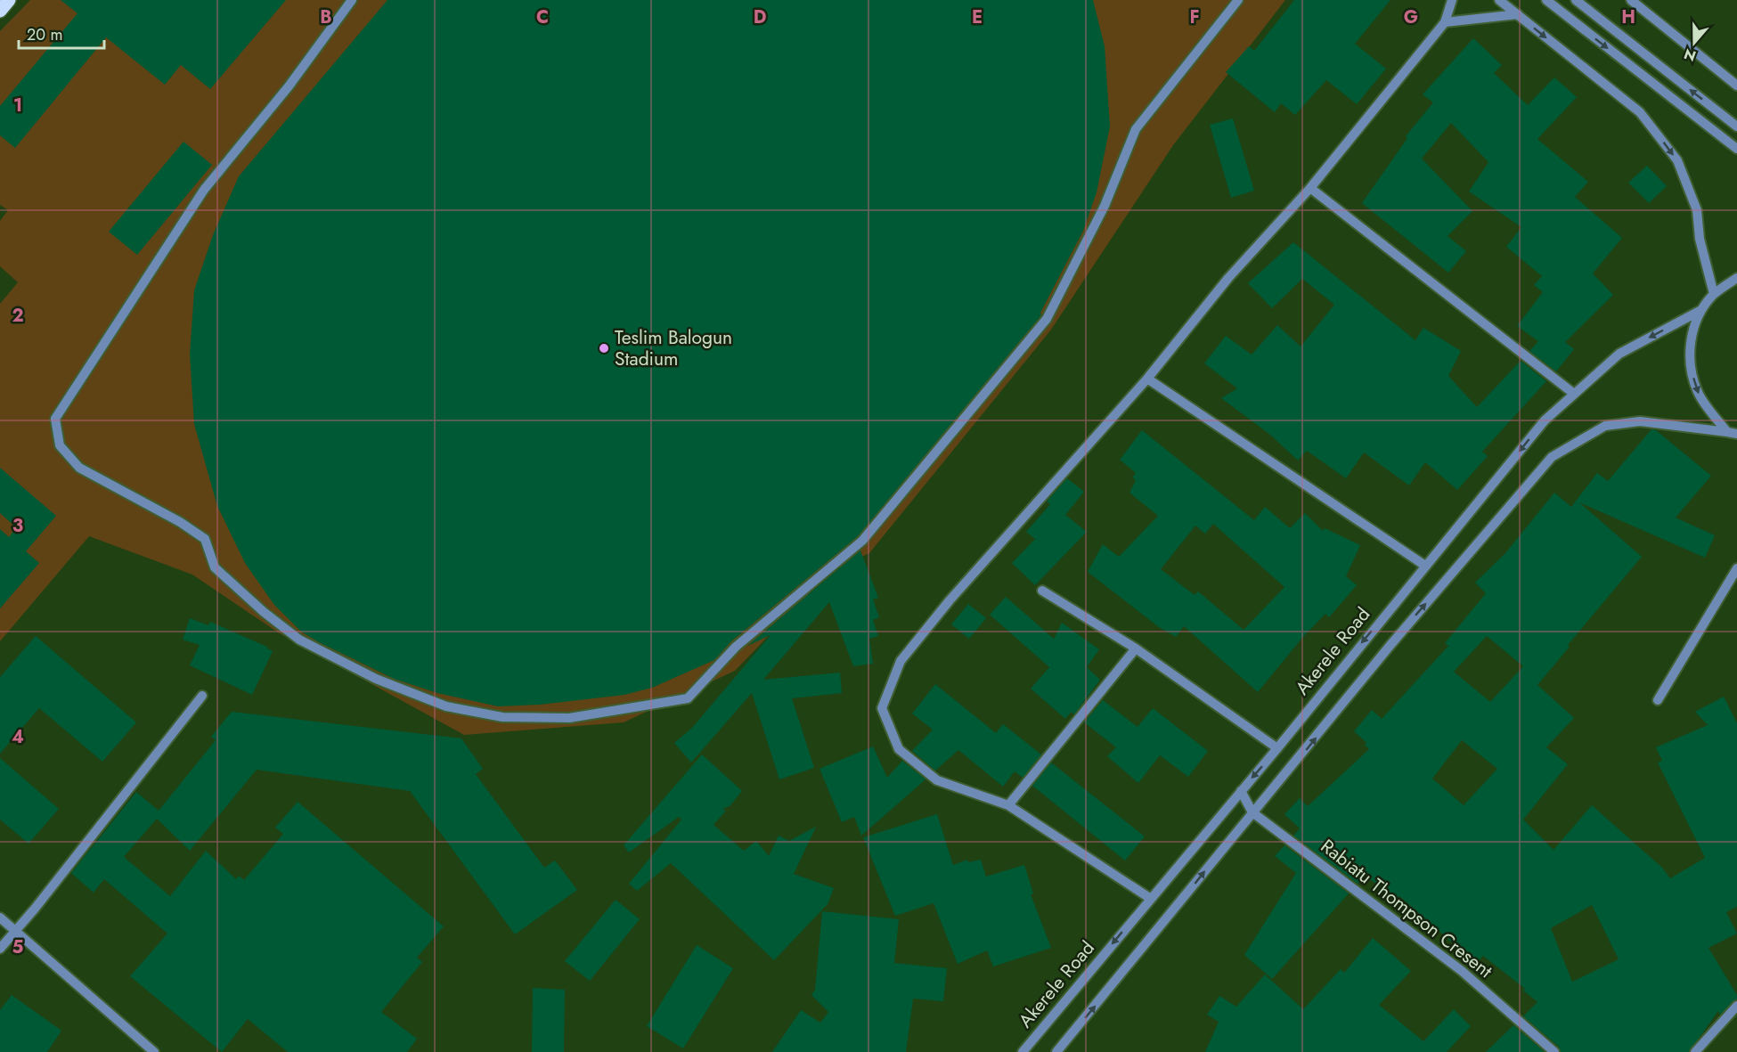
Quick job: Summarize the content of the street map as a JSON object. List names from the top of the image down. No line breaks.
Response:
{"streets":{"street":["Akerele Road","Rabiatu Thompson Cresent"]},"crossings":[["Akerele Road","Rabiatu Thompson Cresent"]],"places":["Teslim Balogun Stadium"],"scale_bar":"20 m","north":"bottom","grid":{"columns":["B","C","D","E","F","G","H"],"rows":["1","2","3","4","5"]}}
